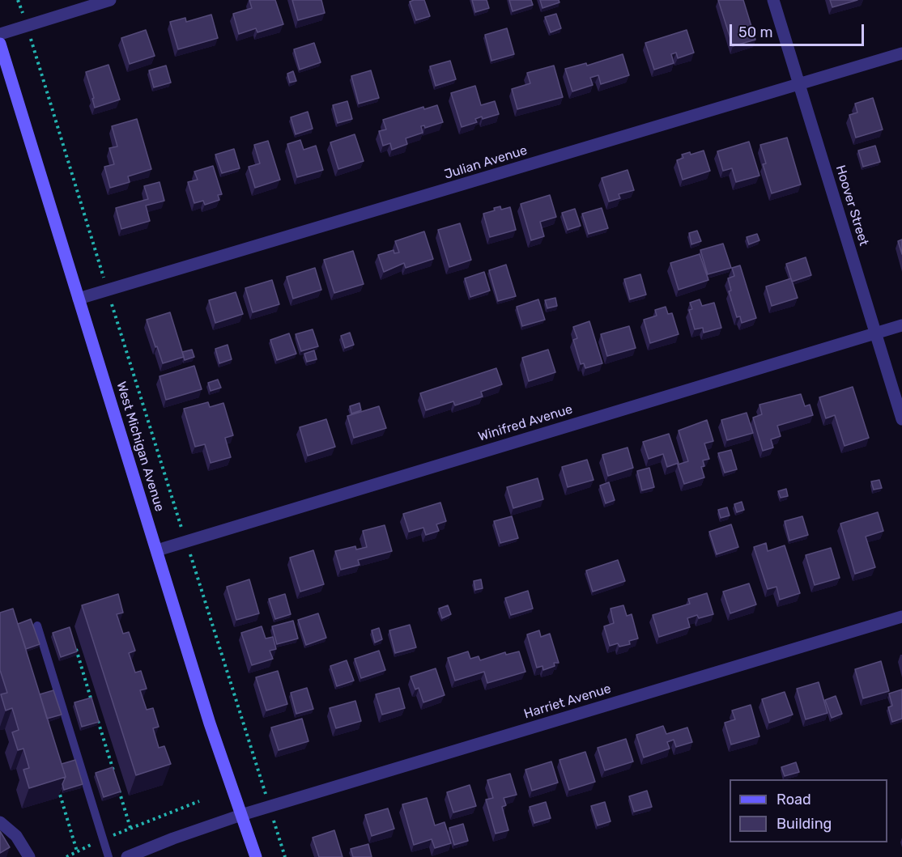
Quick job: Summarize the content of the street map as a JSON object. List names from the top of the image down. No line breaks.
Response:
{"streets":{"street":["Julian Avenue","Hoover Street","Winifred Avenue","West Michigan Avenue","Harriet Avenue"]},"crossings":[["Julian Avenue","Hoover Street"],["Julian Avenue","West Michigan Avenue"],["Hoover Street","Winifred Avenue"],["Winifred Avenue","West Michigan Avenue"],["West Michigan Avenue","Harriet Avenue"]],"legend":["Road","Building"],"scale_bar":"50 m"}
